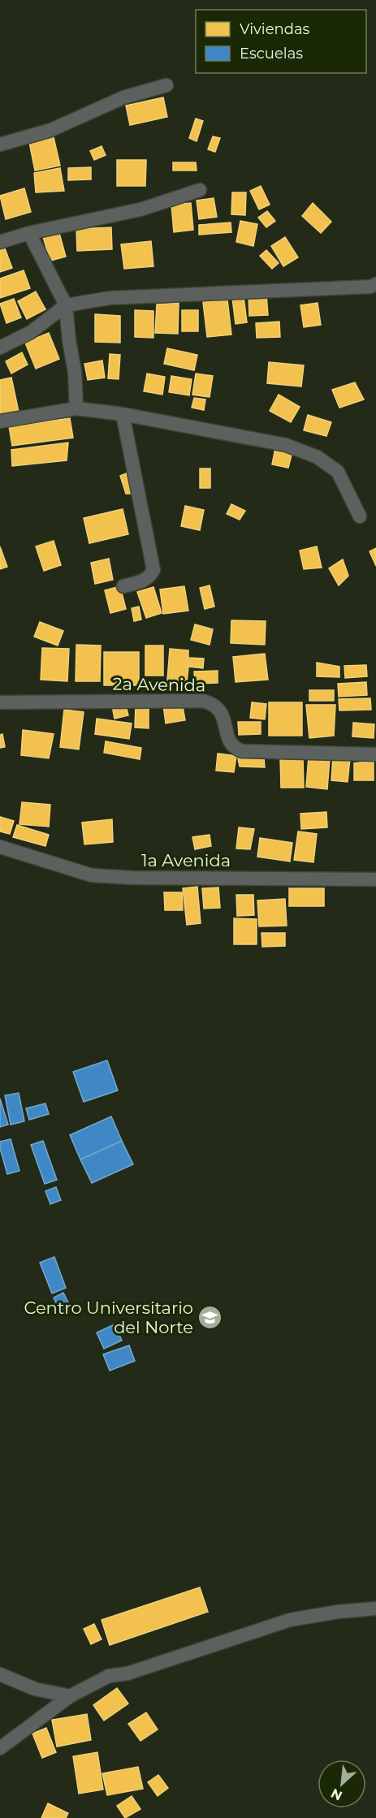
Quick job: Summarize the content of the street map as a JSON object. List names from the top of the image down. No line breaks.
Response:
{"streets":{"street":["2a Avenida","1a Avenida"]},"places":{"school or university":["Centro Universitario del Norte"]},"legend":["Viviendas","Escuelas"],"north":"bottom left"}
